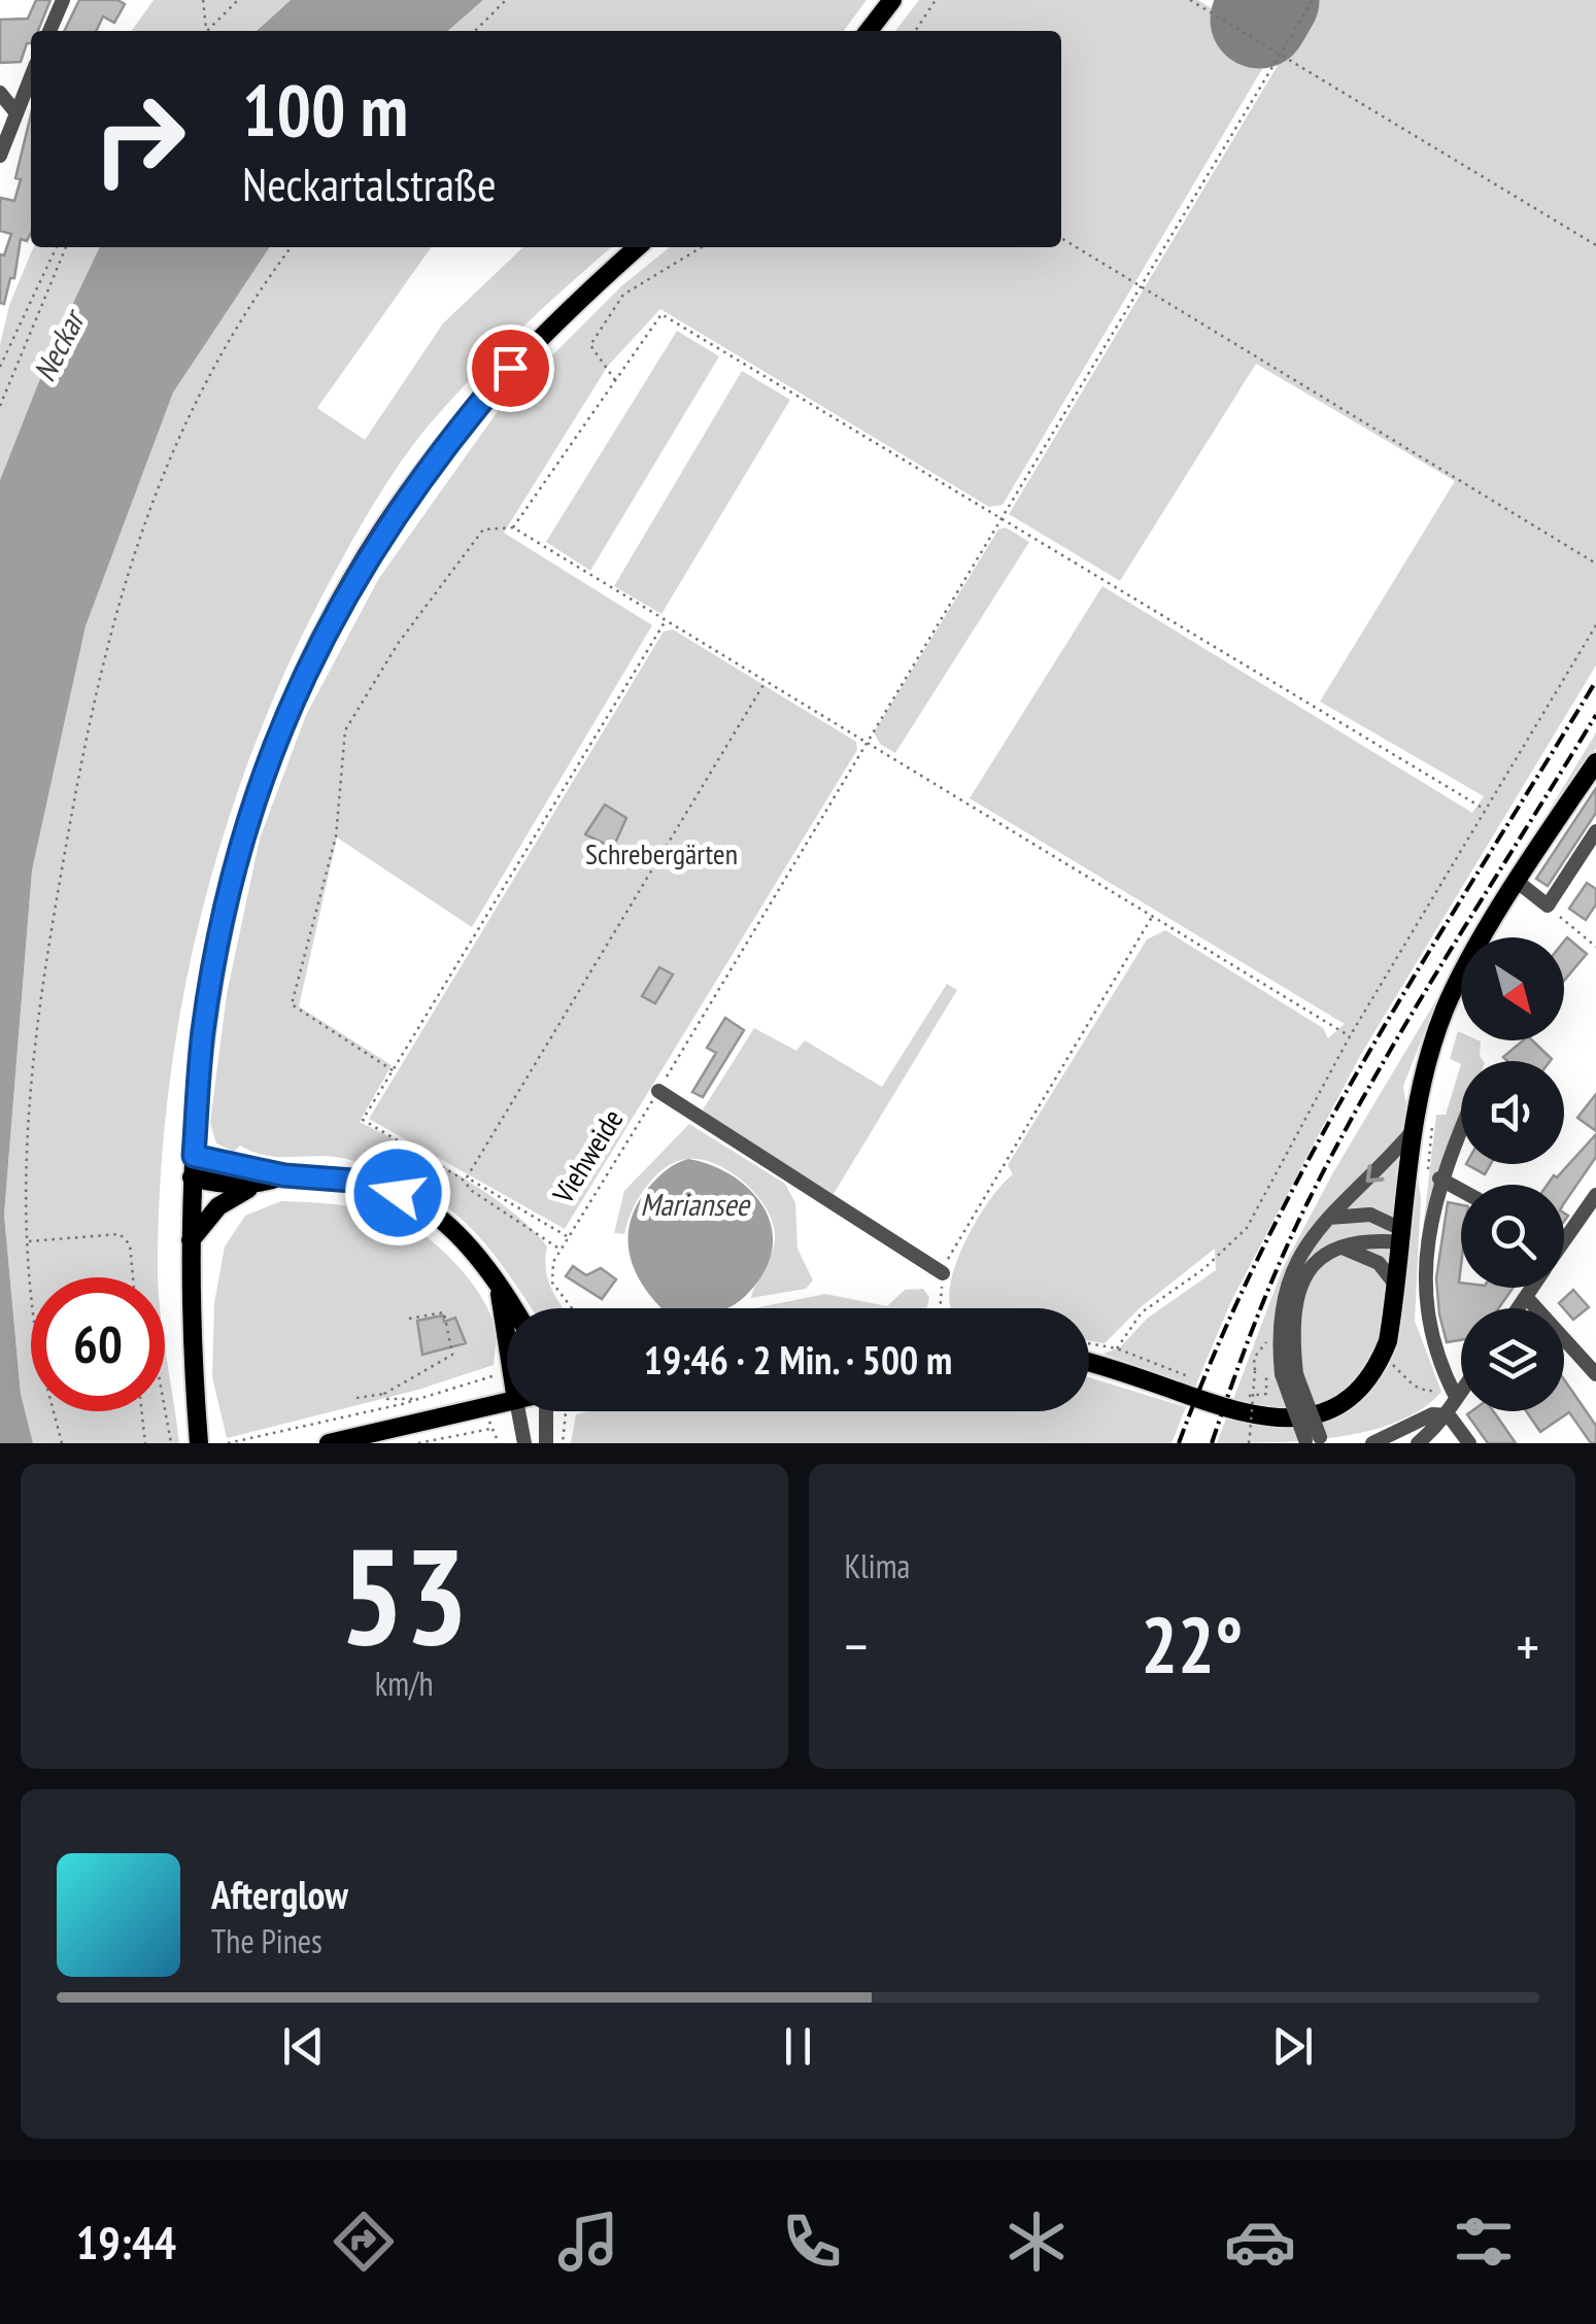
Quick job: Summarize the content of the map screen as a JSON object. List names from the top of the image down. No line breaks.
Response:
{"streets":{"path":["Viehweide"]},"water":["Neckar","Mariansee"],"parks":["Schrebergärten"],"north":"bottom right","page":{"turn":["100 m","Neckartalstraße"],"limit":"60","trip":"19:46 · 2 Min. · 500 m","tile":[["53","km/h"],"Klima"],"heat":["−","22°","+"],"song":["Afterglow","The Pines"],"tabs":"19:44"}}
